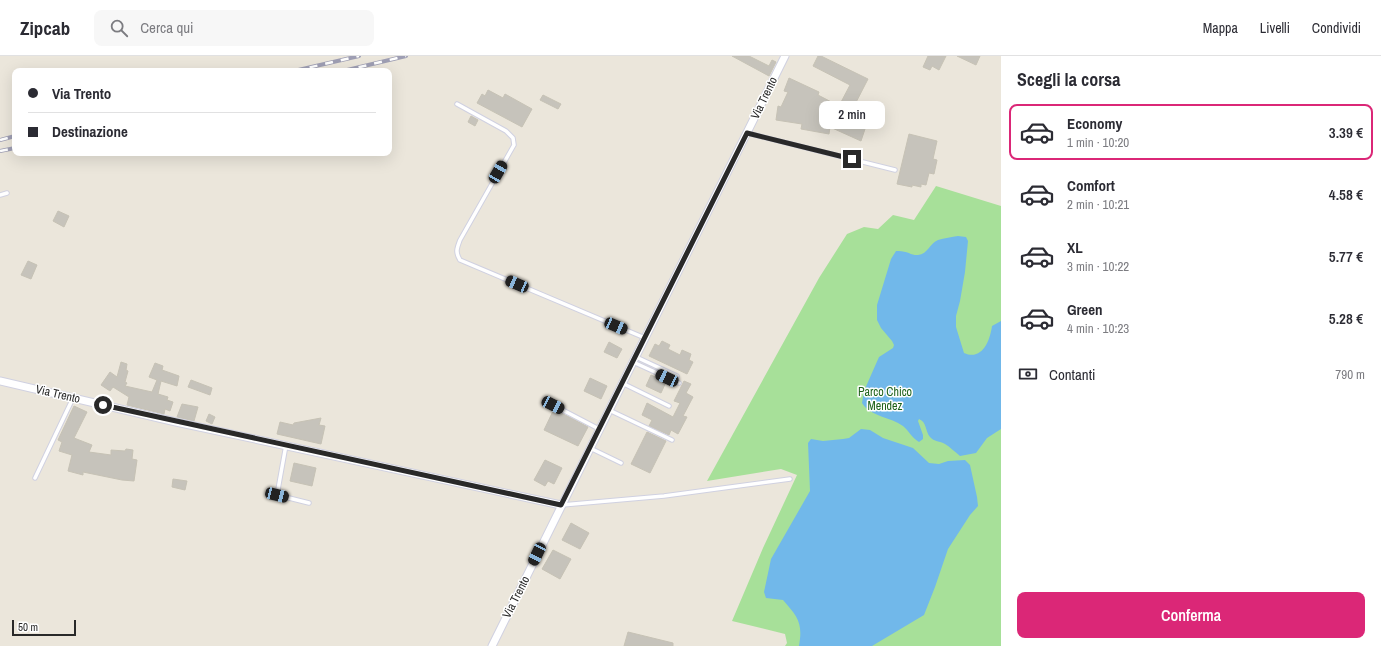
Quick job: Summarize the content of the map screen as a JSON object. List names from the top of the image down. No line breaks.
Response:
{"streets":{"street":["Via Trento"]},"parks":["Parco Chico Mendez"],"scale_bar":"50 m","page":{"header":"Zipcab","search":"Cerca qui","nav":["Mappa","Livelli","Condividi"],"heading":"Scegli la corsa","banner":["Via Trento","Destinazione"],"bubble":"2 min","list":[{"name":"Economy","note":"1 min · 10:20","value":"3.39 €"},{"name":"Comfort","note":"2 min · 10:21","value":"4.58 €"},{"name":"XL","note":"3 min · 10:22","value":"5.77 €"},{"name":"Green","note":"4 min · 10:23","value":"5.28 €"}],"pay":["Contanti","790 m"],"buttons":"Conferma","scale":"50 m"}}
